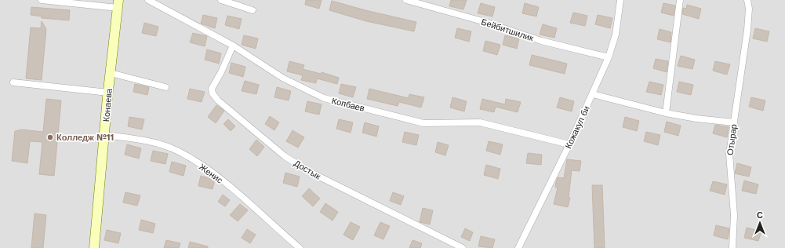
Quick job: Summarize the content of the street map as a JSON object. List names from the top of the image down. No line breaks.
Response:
{"streets":{"main road":["Конаева"],"street":["Бейбитшилик","Копбаев","Кожакул би","Отырар","Достык","Женис"]},"crossings":[["Бейбитшилик","Кожакул би"],["Копбаев","Кожакул би"],["Копбаев","Достык"],["Конаева","Женис"]],"places":["Колледж №11"],"north":"top"}
